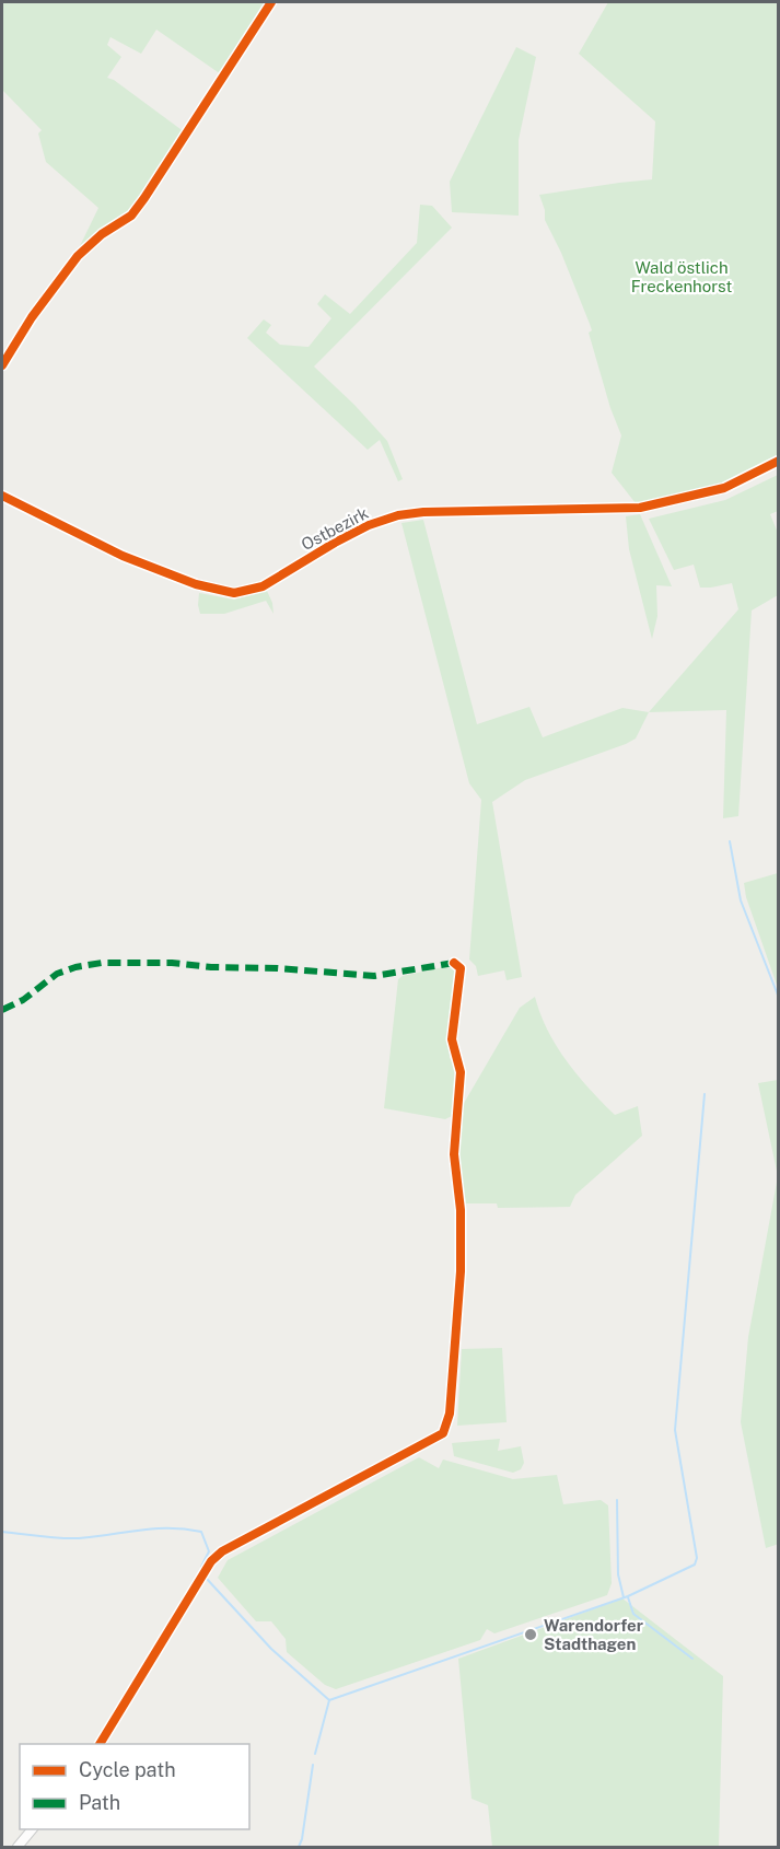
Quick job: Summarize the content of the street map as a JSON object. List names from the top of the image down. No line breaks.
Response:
{"streets":{"street":["Ostbezirk"]},"parks":["Wald östlich Freckenhorst"],"places":["Warendorfer Stadthagen"],"legend":["Cycle path","Path"]}
